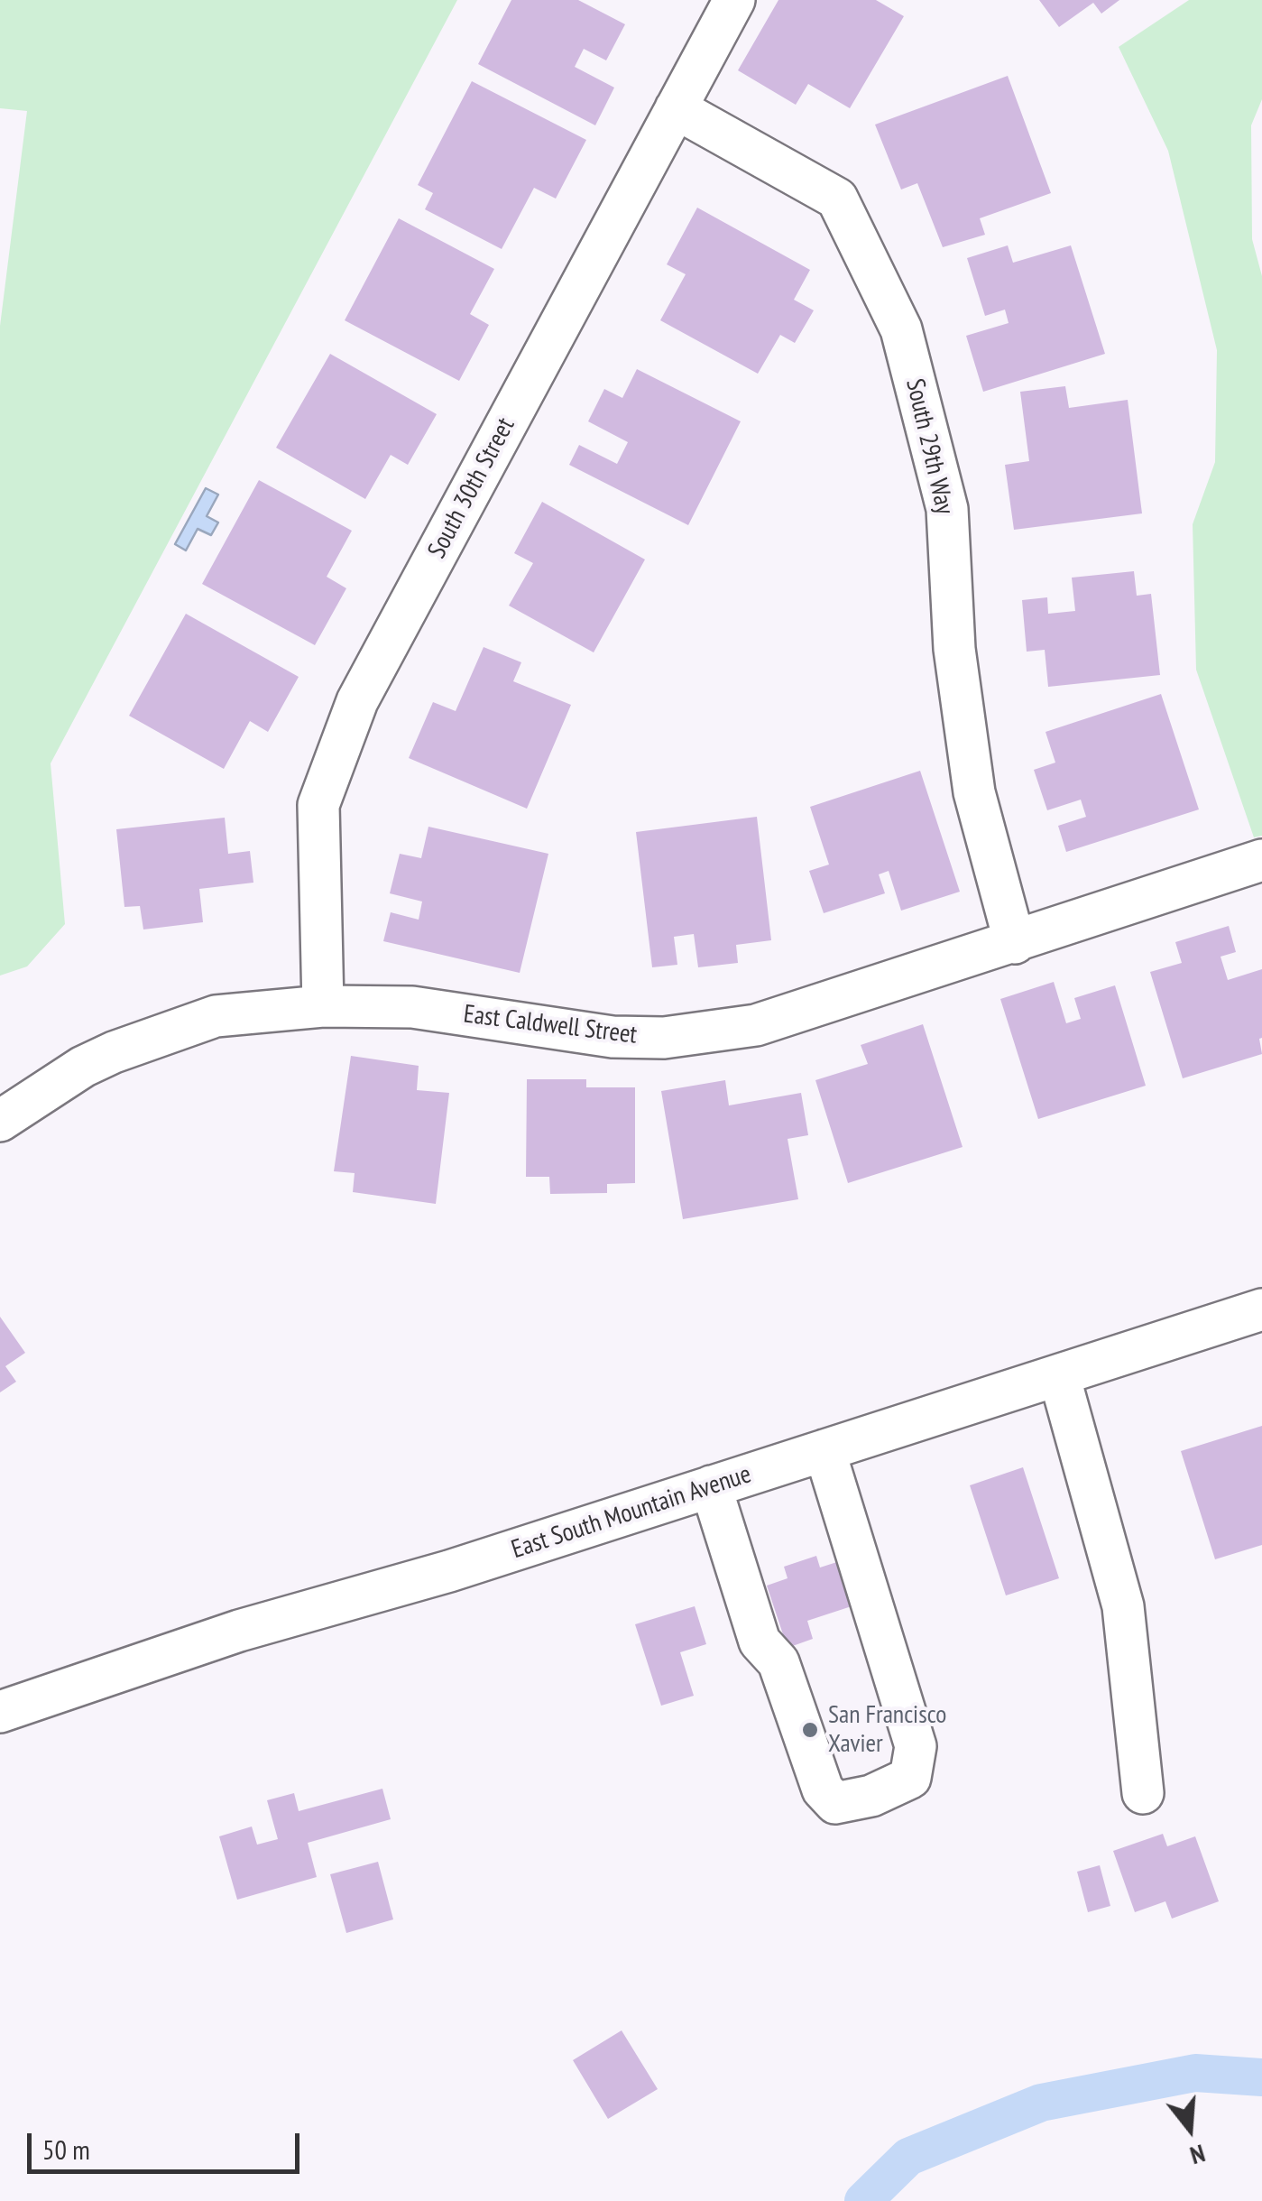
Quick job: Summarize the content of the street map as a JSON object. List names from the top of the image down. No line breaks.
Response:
{"streets":{"street":["South 29th Way","South 30th Street","East Caldwell Street","East South Mountain Avenue"]},"crossings":[["South 29th Way","South 30th Street"],["South 29th Way","East Caldwell Street"],["South 30th Street","East Caldwell Street"]],"places":["San Francisco Xavier"],"scale_bar":"50 m","north":"bottom"}
